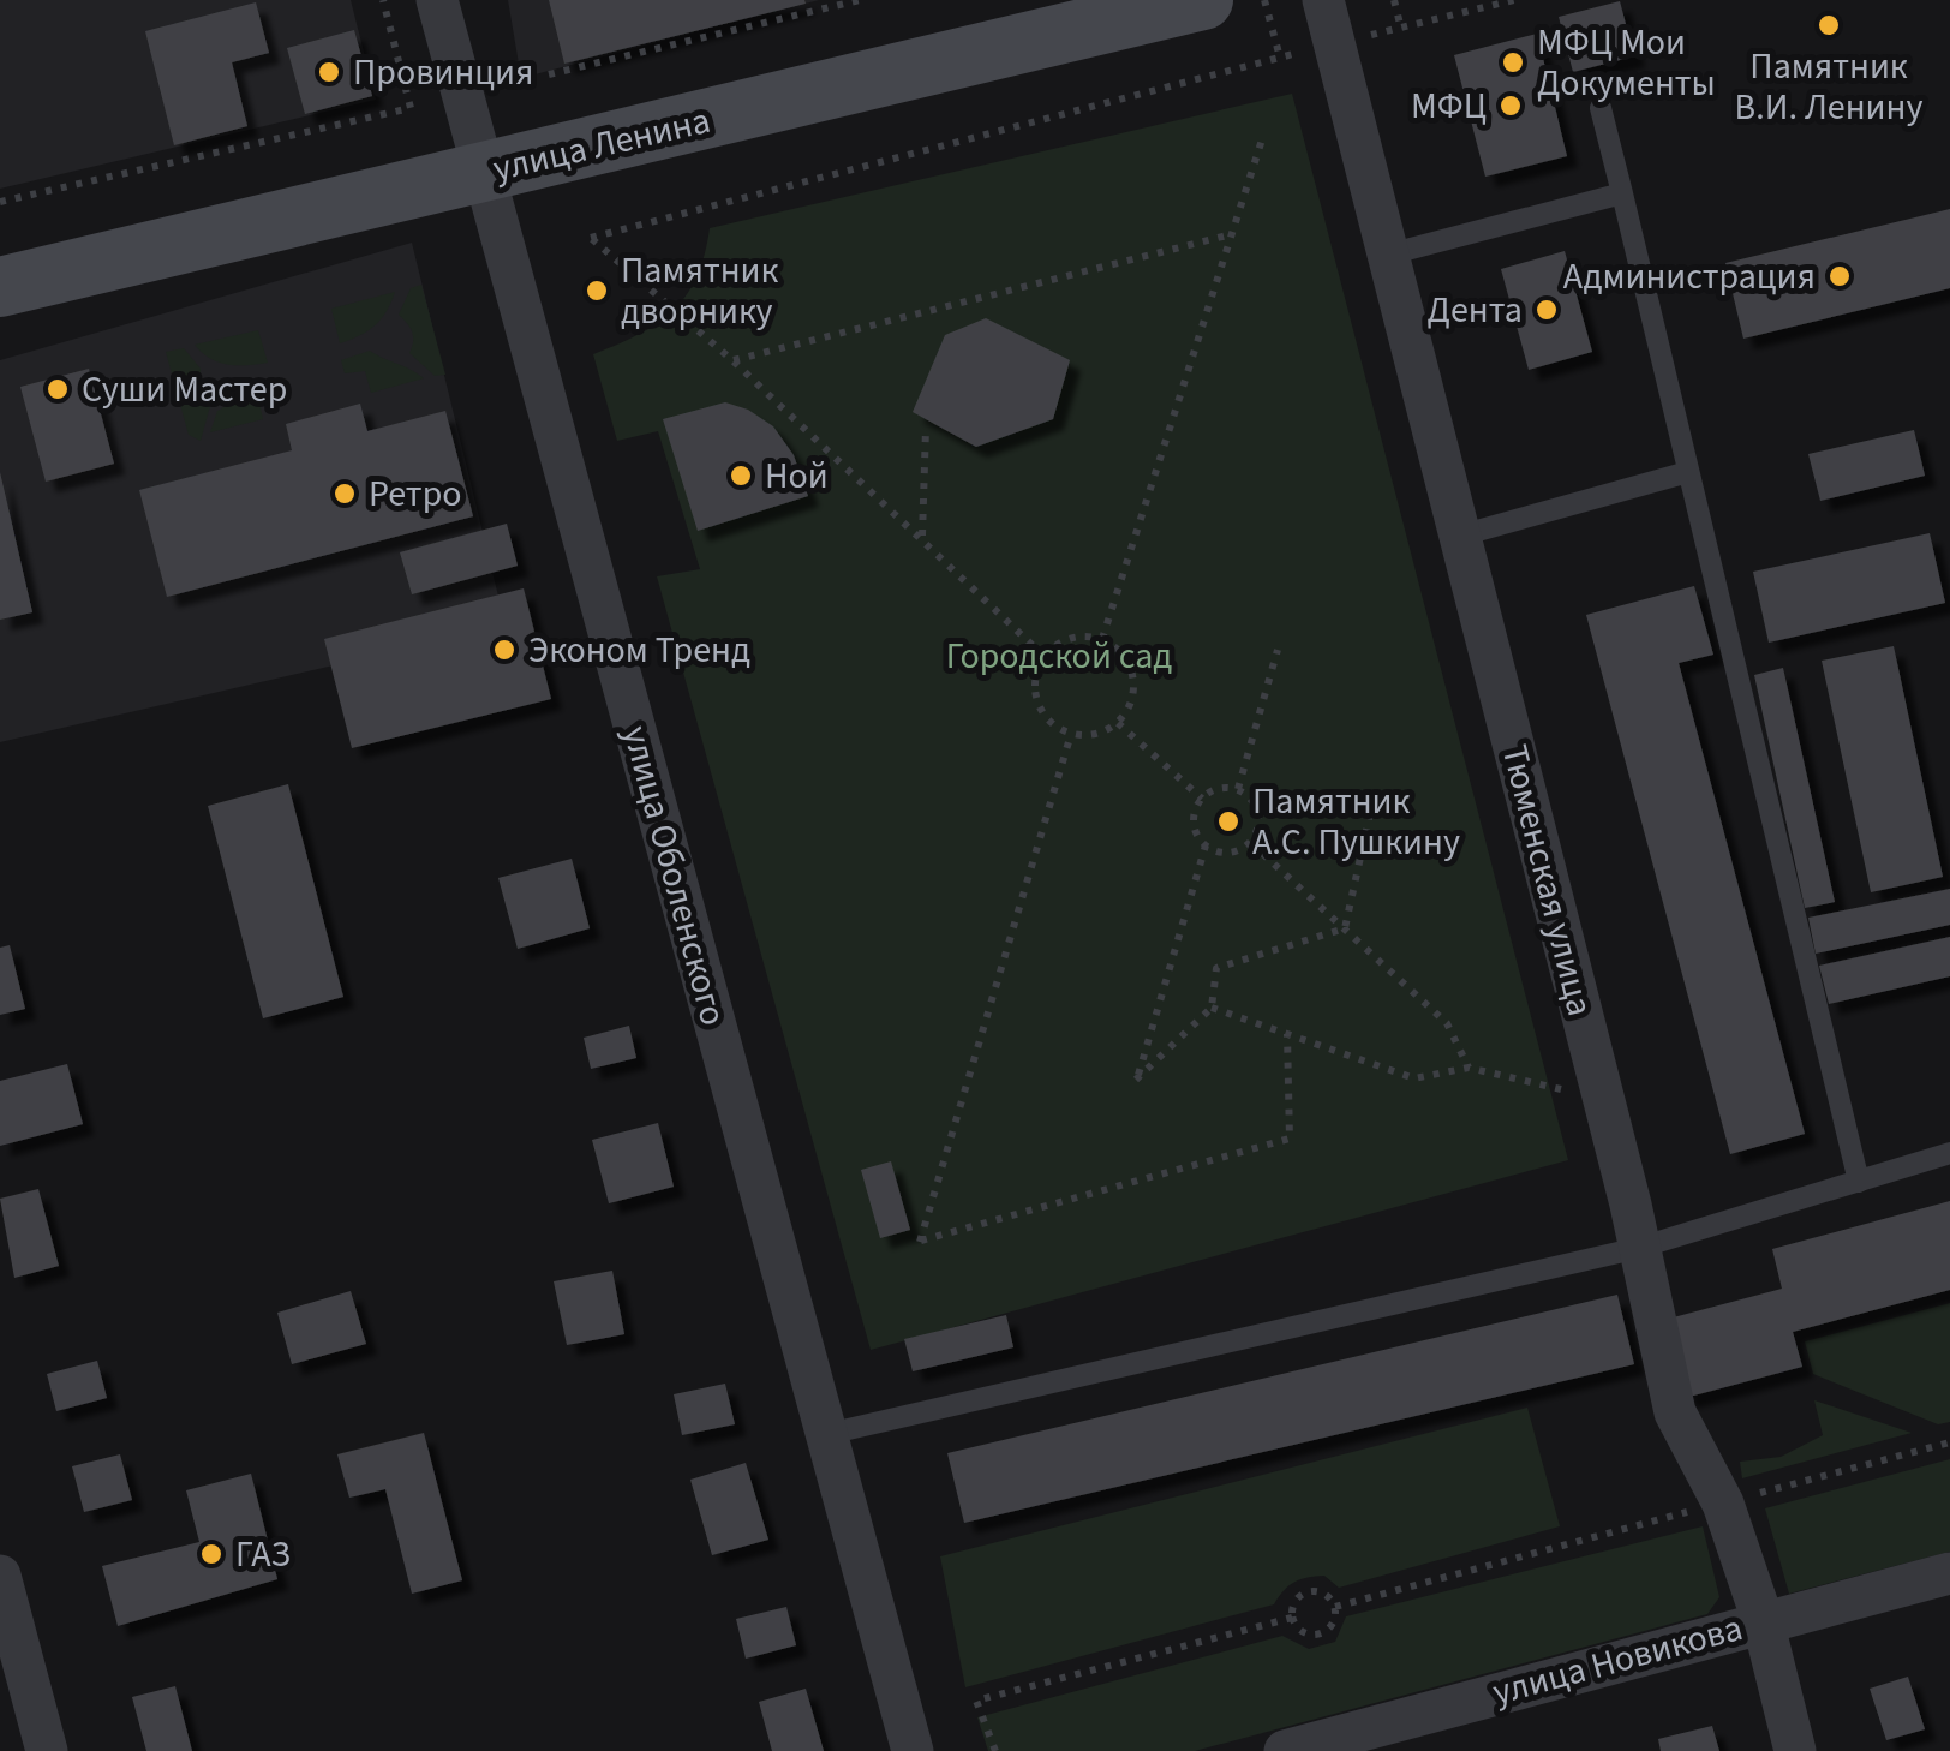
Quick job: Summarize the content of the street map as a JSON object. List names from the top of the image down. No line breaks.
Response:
{"streets":{"main road":["улица Ленина"],"street":["улица Оболенского","Тюменская улица","улица Новикова"]},"crossings":[["улица Ленина","улица Оболенского"],["Тюменская улица","улица Новикова"]],"parks":["Городской сад"],"places":["Памятник В.И. Ленину","МФЦ Мои Документы","Провинция","МФЦ","Администрация","Памятник дворнику","Дента","Суши Мастер","Ной","Ретро","Эконом Тренд","Памятник А.С. Пушкину","ГАЗ"]}
